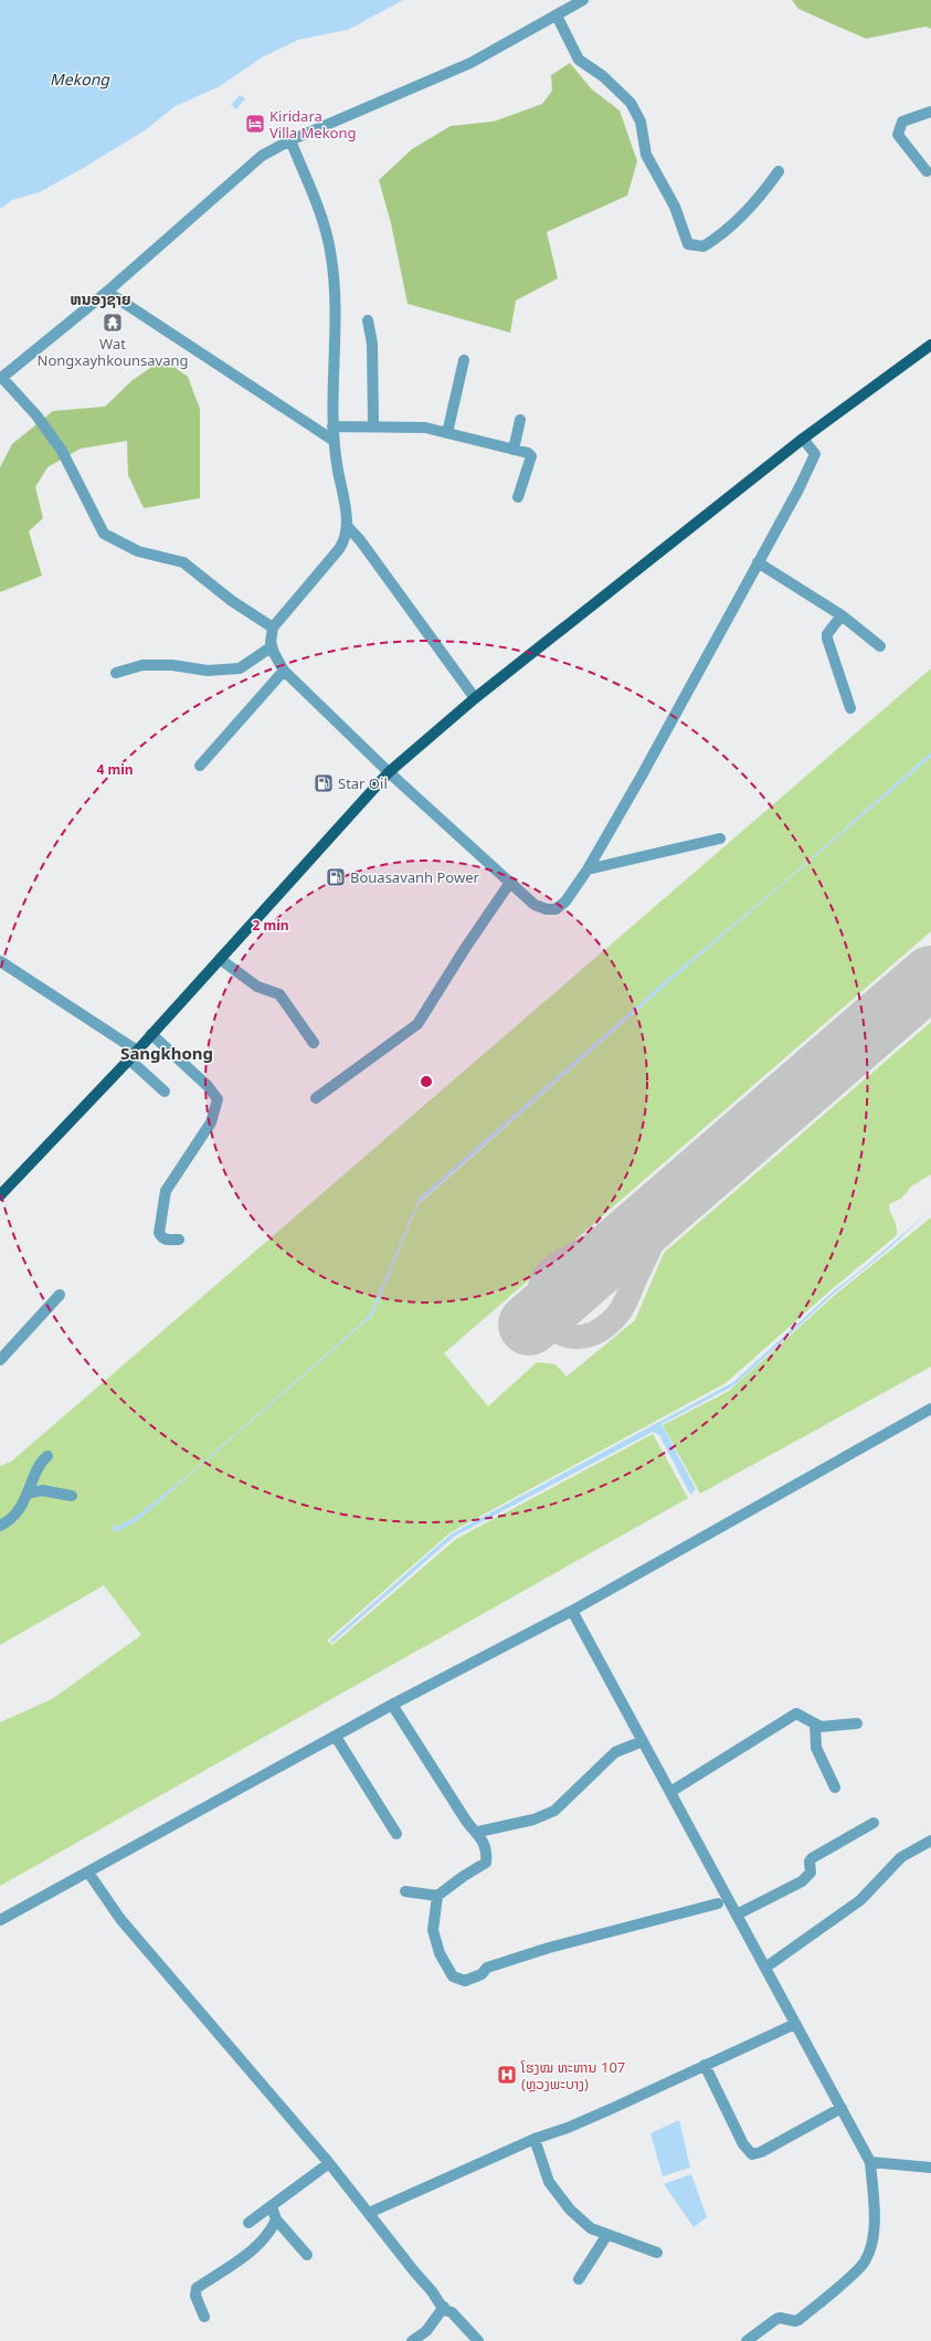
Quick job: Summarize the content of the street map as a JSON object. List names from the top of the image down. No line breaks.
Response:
{"districts":["ຫນອງຊາຍ","Sangkhong"],"water":["Mekong"],"places":{"hotel":["Kiridara Villa Mekong"],"temple":["Wat Nongxayhkounsavang"],"fuel station":["Star Oil","Bouasavanh Power"],"hospital":["ໂຮງໝ ທະຫານ 107 (ຫຼວງພະບາງ)"]},"rings":["4 min","2 min"]}
